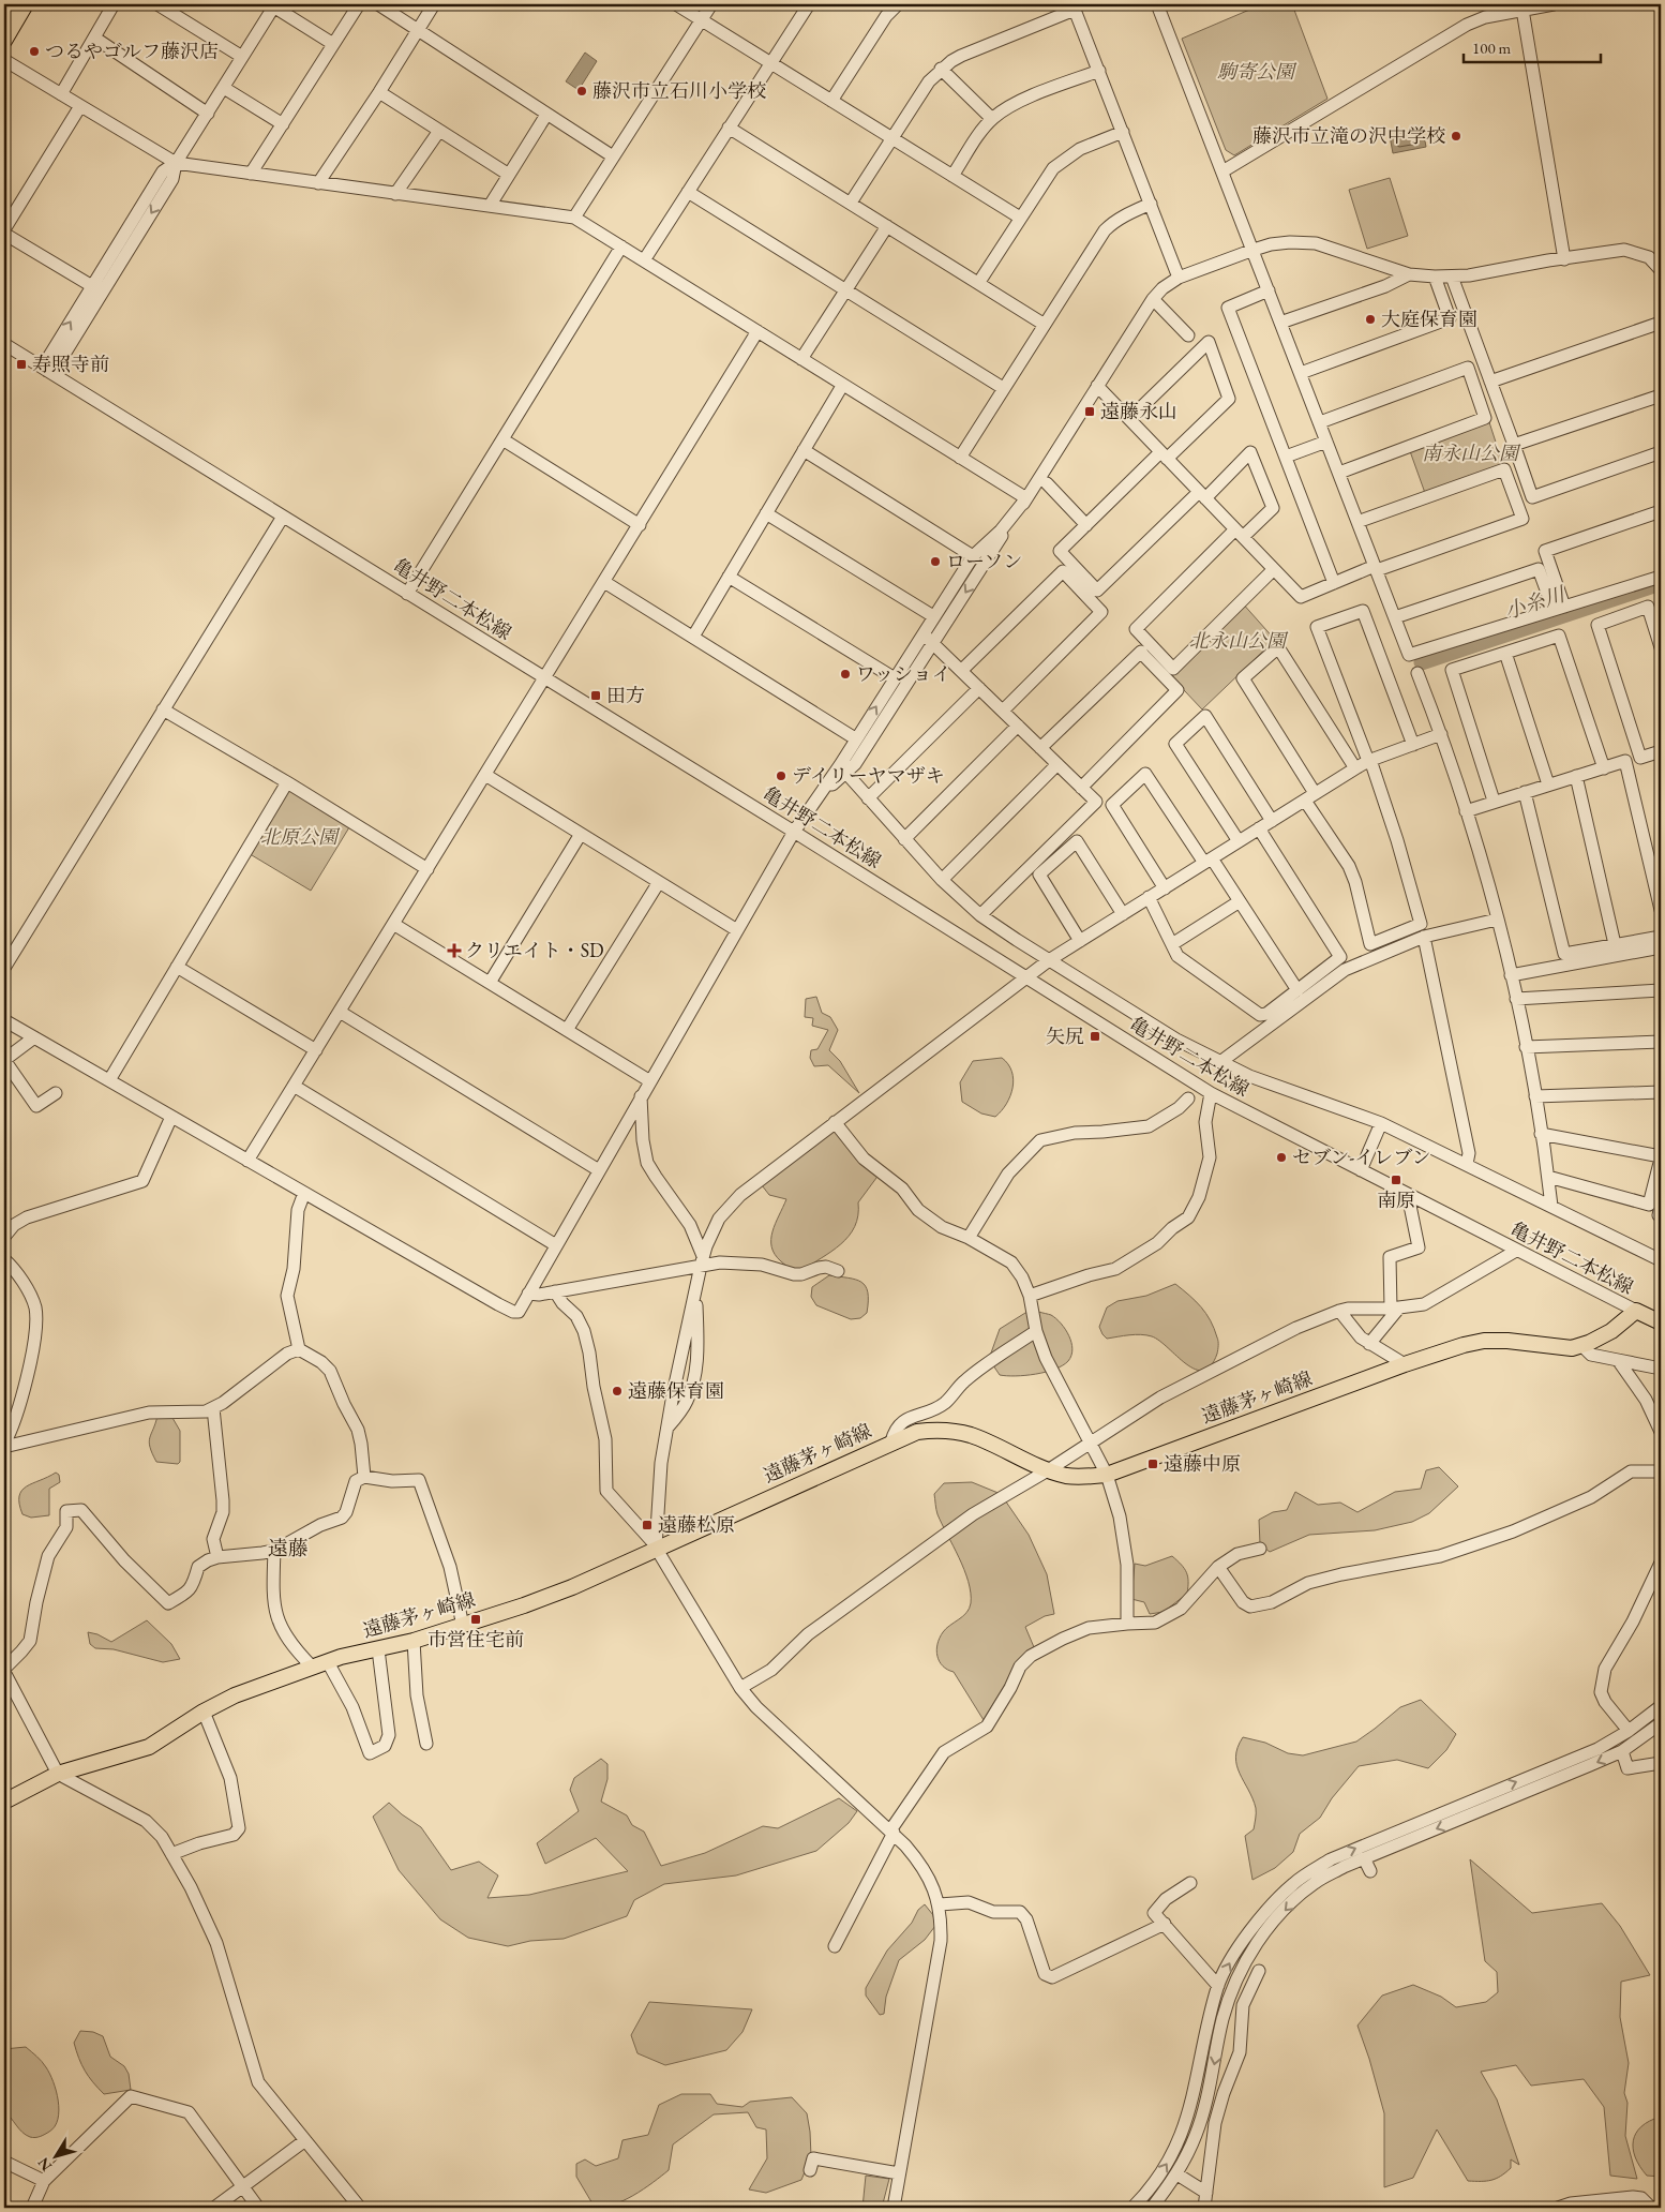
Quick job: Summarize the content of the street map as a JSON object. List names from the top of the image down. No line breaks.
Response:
{"streets":{"main road":["遠藤茅ヶ崎線"],"street":["亀井野二本松線"]},"crossings":[["亀井野二本松線","遠藤茅ヶ崎線"]],"districts":["遠藤"],"water":["小糸川"],"parks":["駒寄公園","南永山公園","北永山公園","北原公園"],"places":{"other":["つるやゴルフ藤沢店","藤沢市立石川小学校","藤沢市立滝の沢中学校","大庭保育園","ローソン","ワッショイ","デイリーヤマザキ","セブン-イレブン","遠藤保育園"],"transit":["寿照寺前","遠藤永山","田方","矢尻","南原","遠藤中原","遠藤松原","市営住宅前"],"health":["クリエイト・SD"]},"scale_bar":"100 m","north":"bottom left"}
